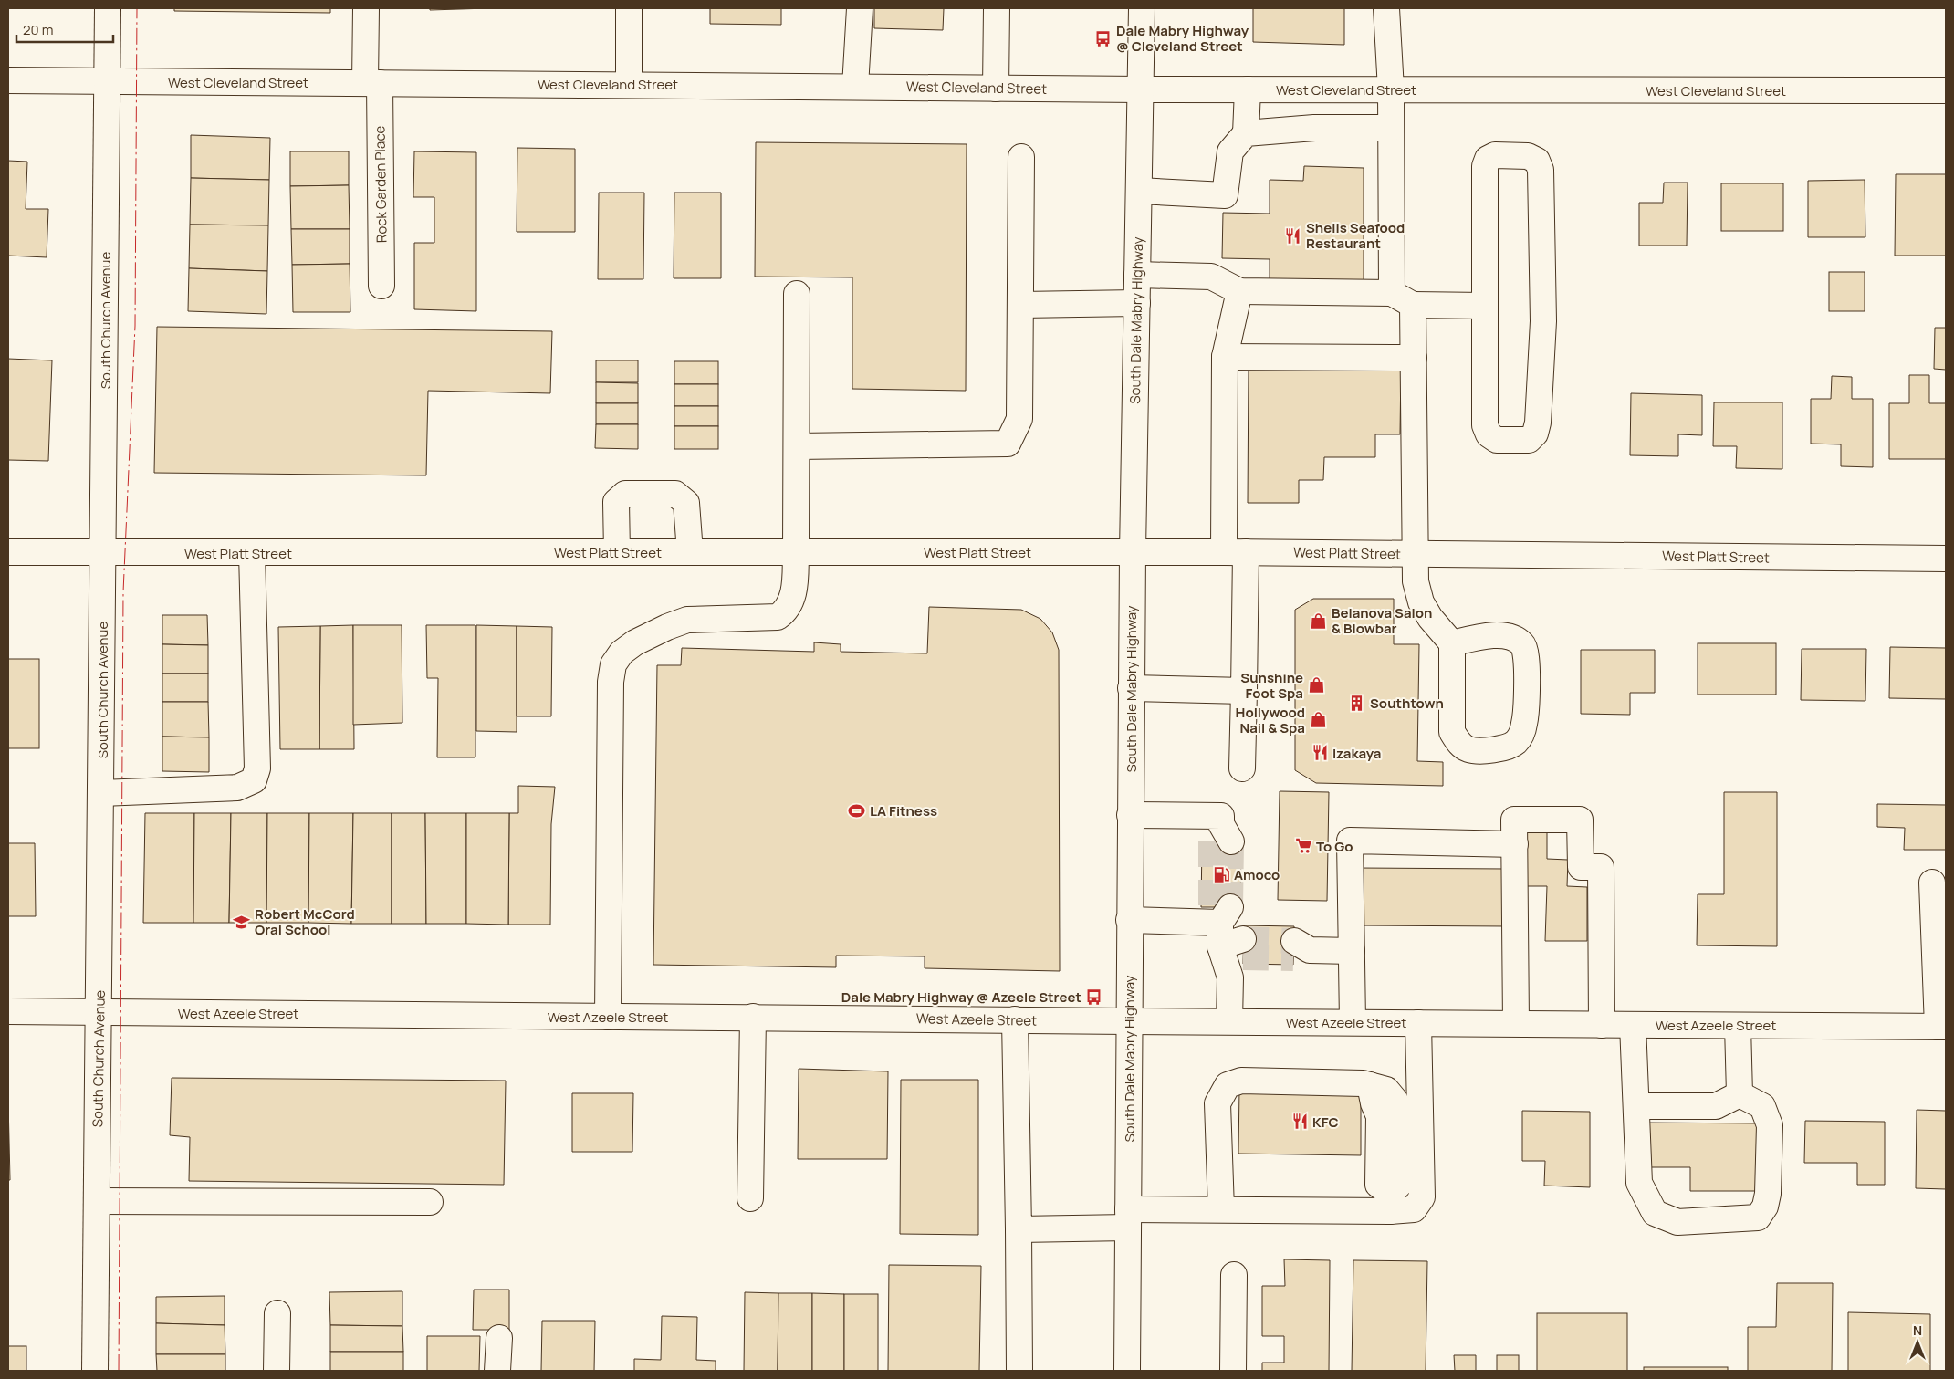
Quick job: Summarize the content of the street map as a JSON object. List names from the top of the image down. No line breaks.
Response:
{"streets":{"street":["West Cleveland Street","Rock Garden Place","South Church Avenue","South Dale Mabry Highway","West Platt Street","West Azeele Street"]},"crossings":[["West Cleveland Street","Rock Garden Place"],["West Cleveland Street","South Church Avenue"],["West Cleveland Street","South Dale Mabry Highway"],["South Church Avenue","West Platt Street"],["South Church Avenue","West Azeele Street"],["South Dale Mabry Highway","West Platt Street"],["South Dale Mabry Highway","West Azeele Street"]],"places":{"bus stop":["Dale Mabry Highway @ Cleveland Street","Dale Mabry Highway @ Azeele Street"],"restaurant":["Shells Seafood Restaurant","Izakaya","KFC"],"shop":["Belanova Salon & Blowbar","Sunshine Foot Spa","Hollywood Nail & Spa"],"building":["Southtown"],"sports":["LA Fitness"],"supermarket":["To Go"],"fuel station":["Amoco"],"school or university":["Robert McCord Oral School"]},"scale_bar":"20 m","north":"top"}
